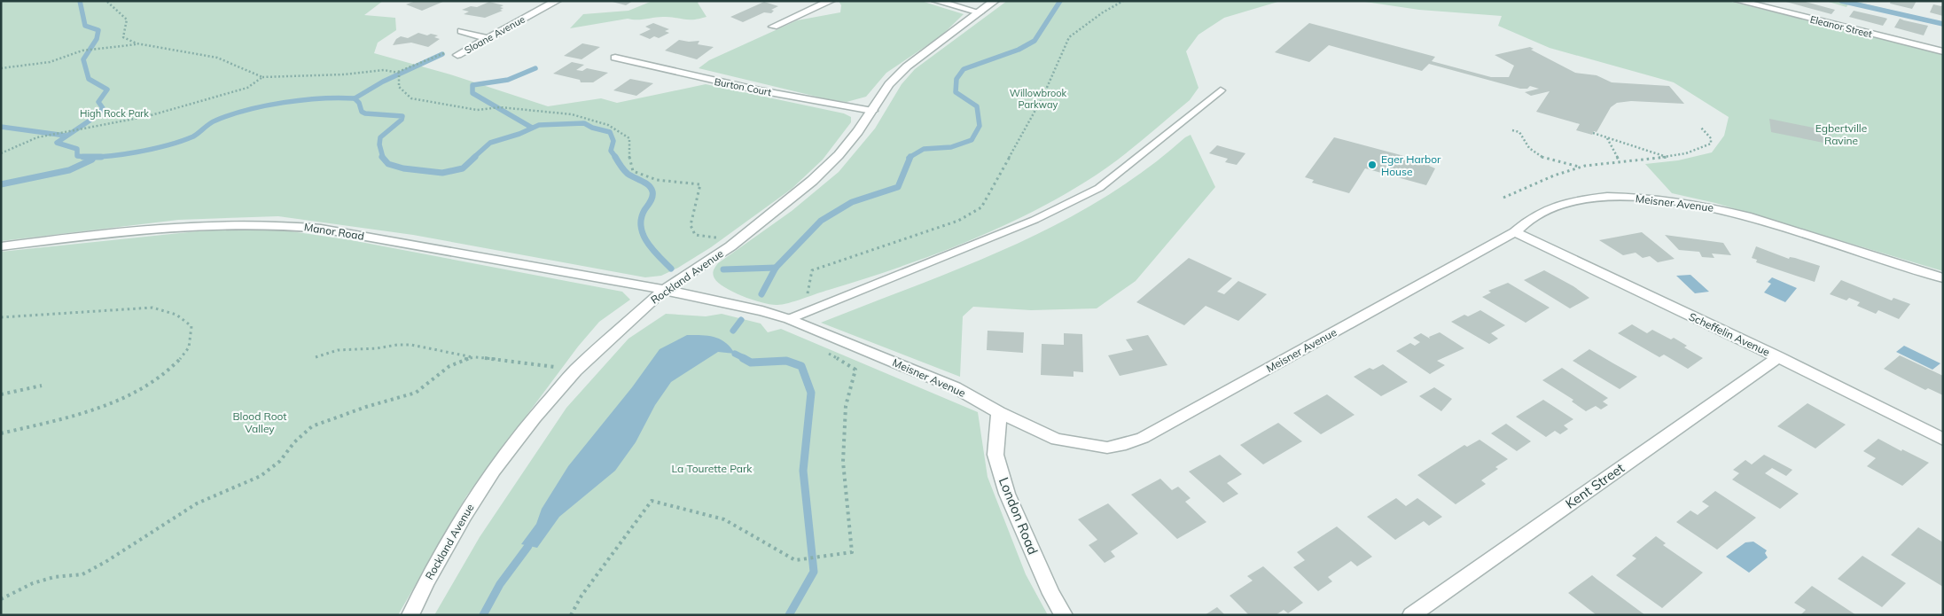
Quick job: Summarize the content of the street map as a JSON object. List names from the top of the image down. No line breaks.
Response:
{"streets":{"street":["Eleanor Street","Sloane Avenue","Burton Court","Meisner Avenue","Manor Road","Rockland Avenue","Scheffelin Avenue","Kent Street","London Road"]},"crossings":[["Burton Court","Rockland Avenue"],["Meisner Avenue","Manor Road"],["Meisner Avenue","Rockland Avenue"],["Meisner Avenue","Scheffelin Avenue"],["Meisner Avenue","London Road"],["Manor Road","Rockland Avenue"],["Scheffelin Avenue","Kent Street"]],"parks":["Willowbrook Parkway","High Rock Park","Egbertville Ravine","Blood Root Valley","La Tourette Park"],"places":["Eger Harbor House"]}
